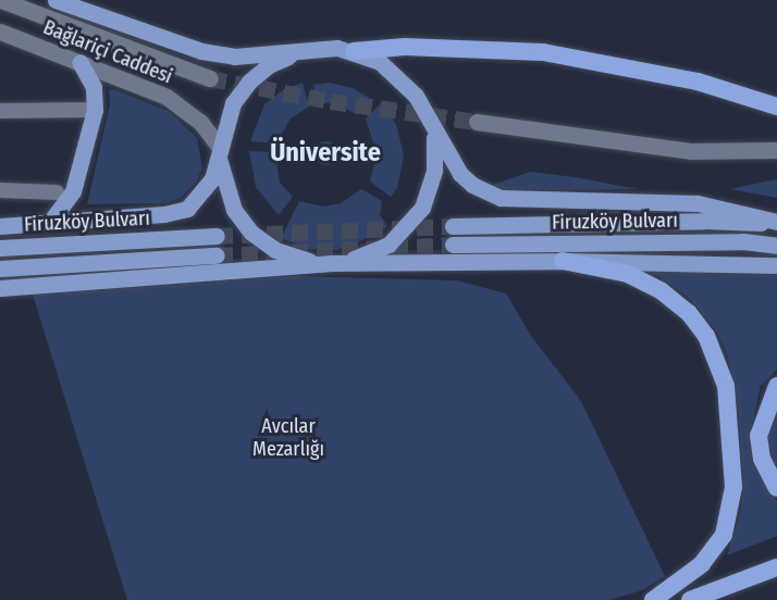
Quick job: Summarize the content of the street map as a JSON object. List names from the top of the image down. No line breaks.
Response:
{"streets":{"main road":["Bağlariçi Caddesi","Firuzköy Bulvarı"]},"districts":["Üniversite"],"parks":["Avcılar Mezarlığı"]}
